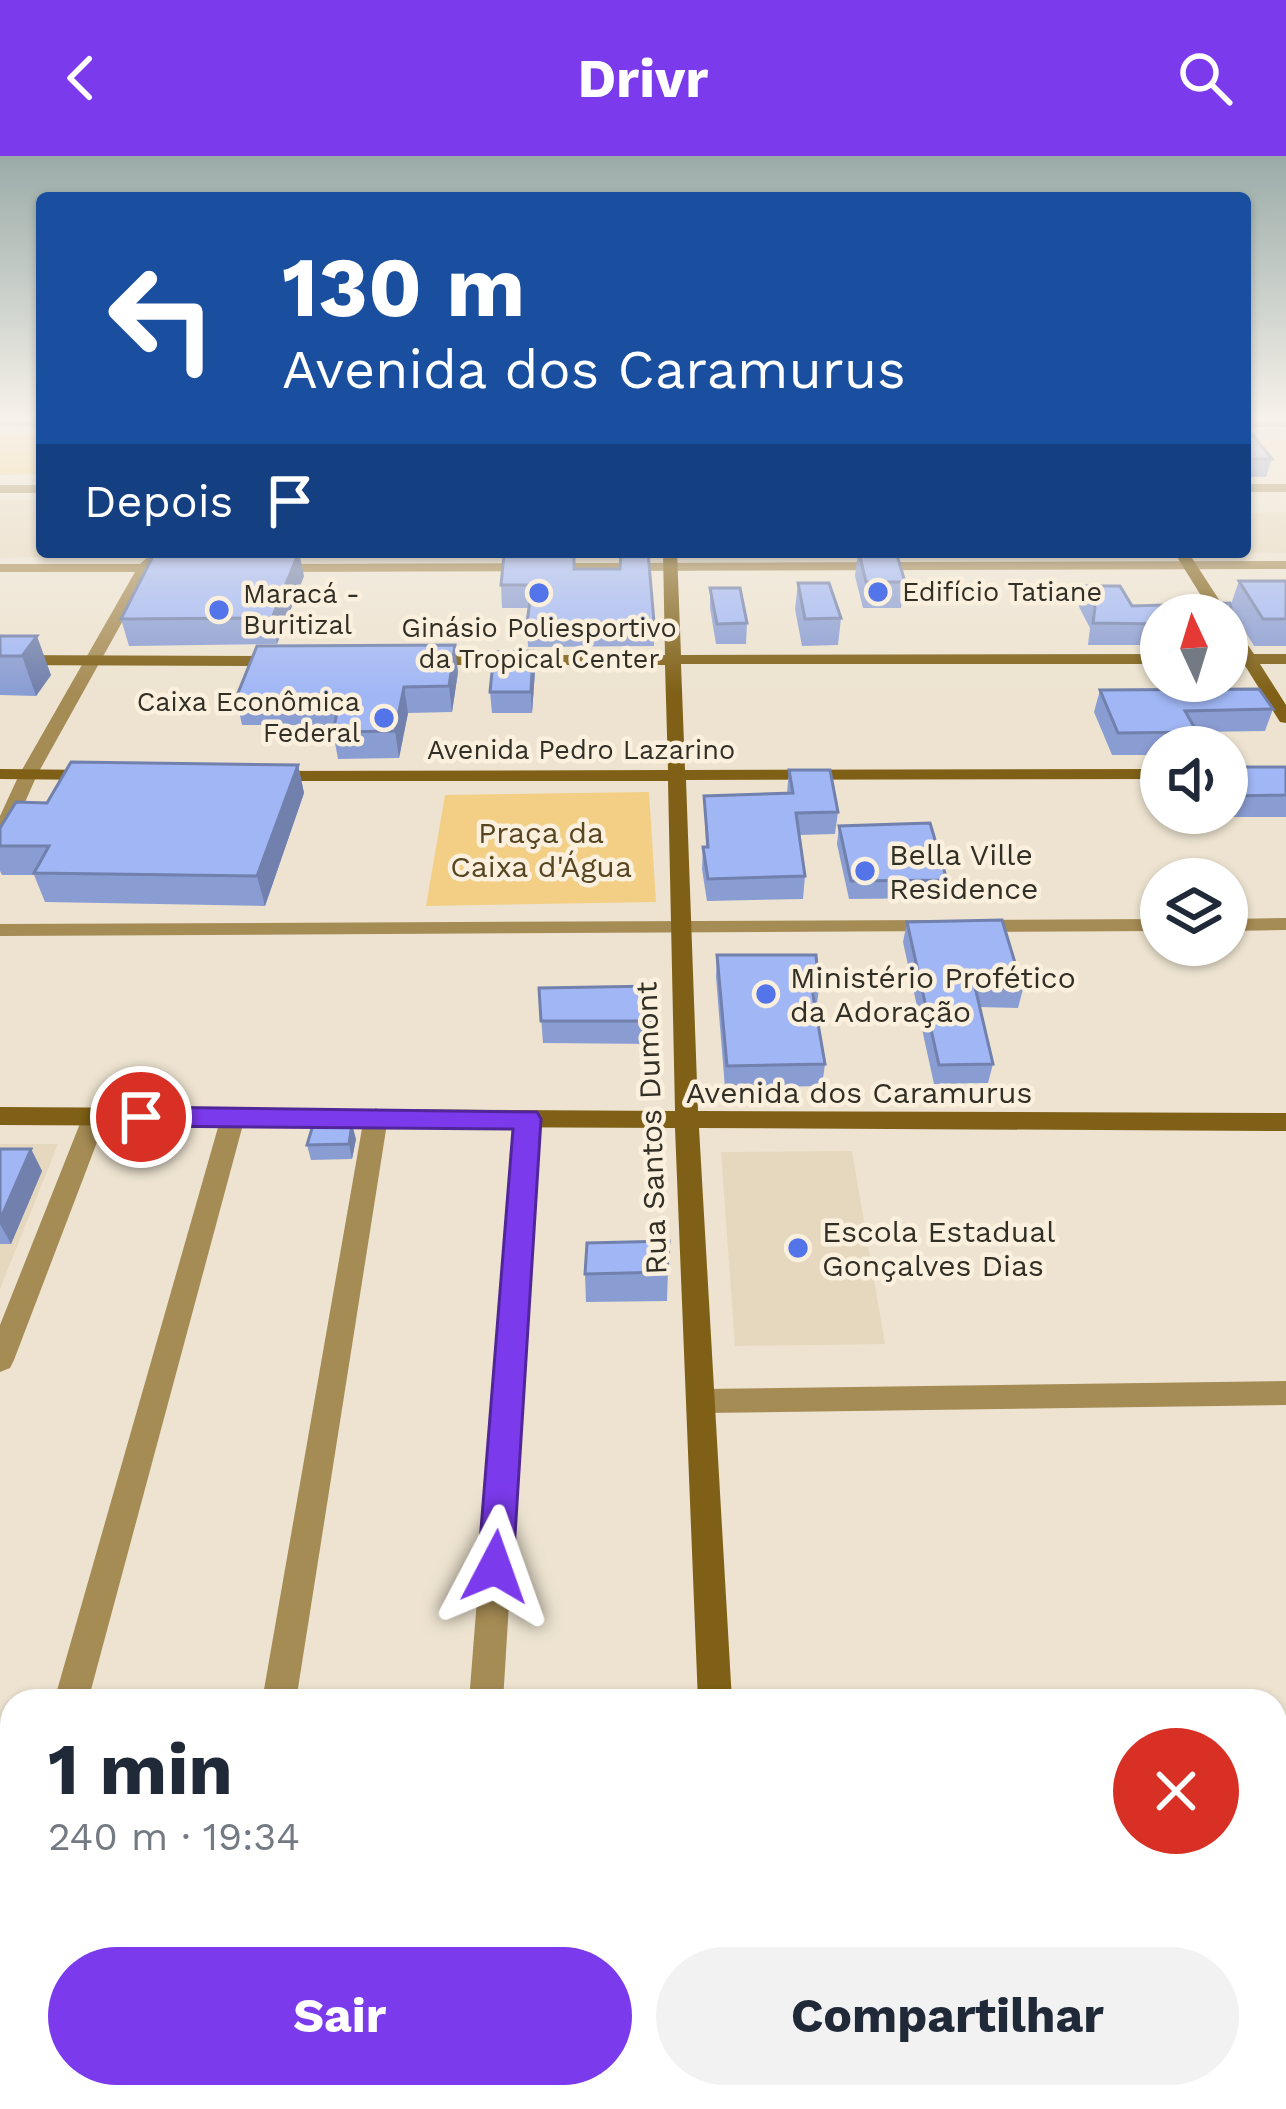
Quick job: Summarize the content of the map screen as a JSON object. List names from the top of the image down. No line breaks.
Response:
{"streets":{"main road":["Avenida Pedro Lazarino","Avenida dos Caramurus","Rua Santos Dumont"]},"crossings":[["Avenida Pedro Lazarino","Rua Santos Dumont"],["Avenida dos Caramurus","Rua Santos Dumont"]],"parks":["Praça da Caixa d'Água"],"places":["Edifício Tatiane","Ginásio Poliesportivo da Tropical Center","Maracá - Buritizal","Caixa Econômica Federal","Bella Ville Residence","Ministério Profético da Adoração","Escola Estadual Gonçalves Dias"],"north":"top","page":{"header":"Drivr","turn":["130 m","Avenida dos Caramurus"],"then":"Depois","heading":["1 min","240 m · 19:34"],"buttons":["Sair","Compartilhar"]}}
